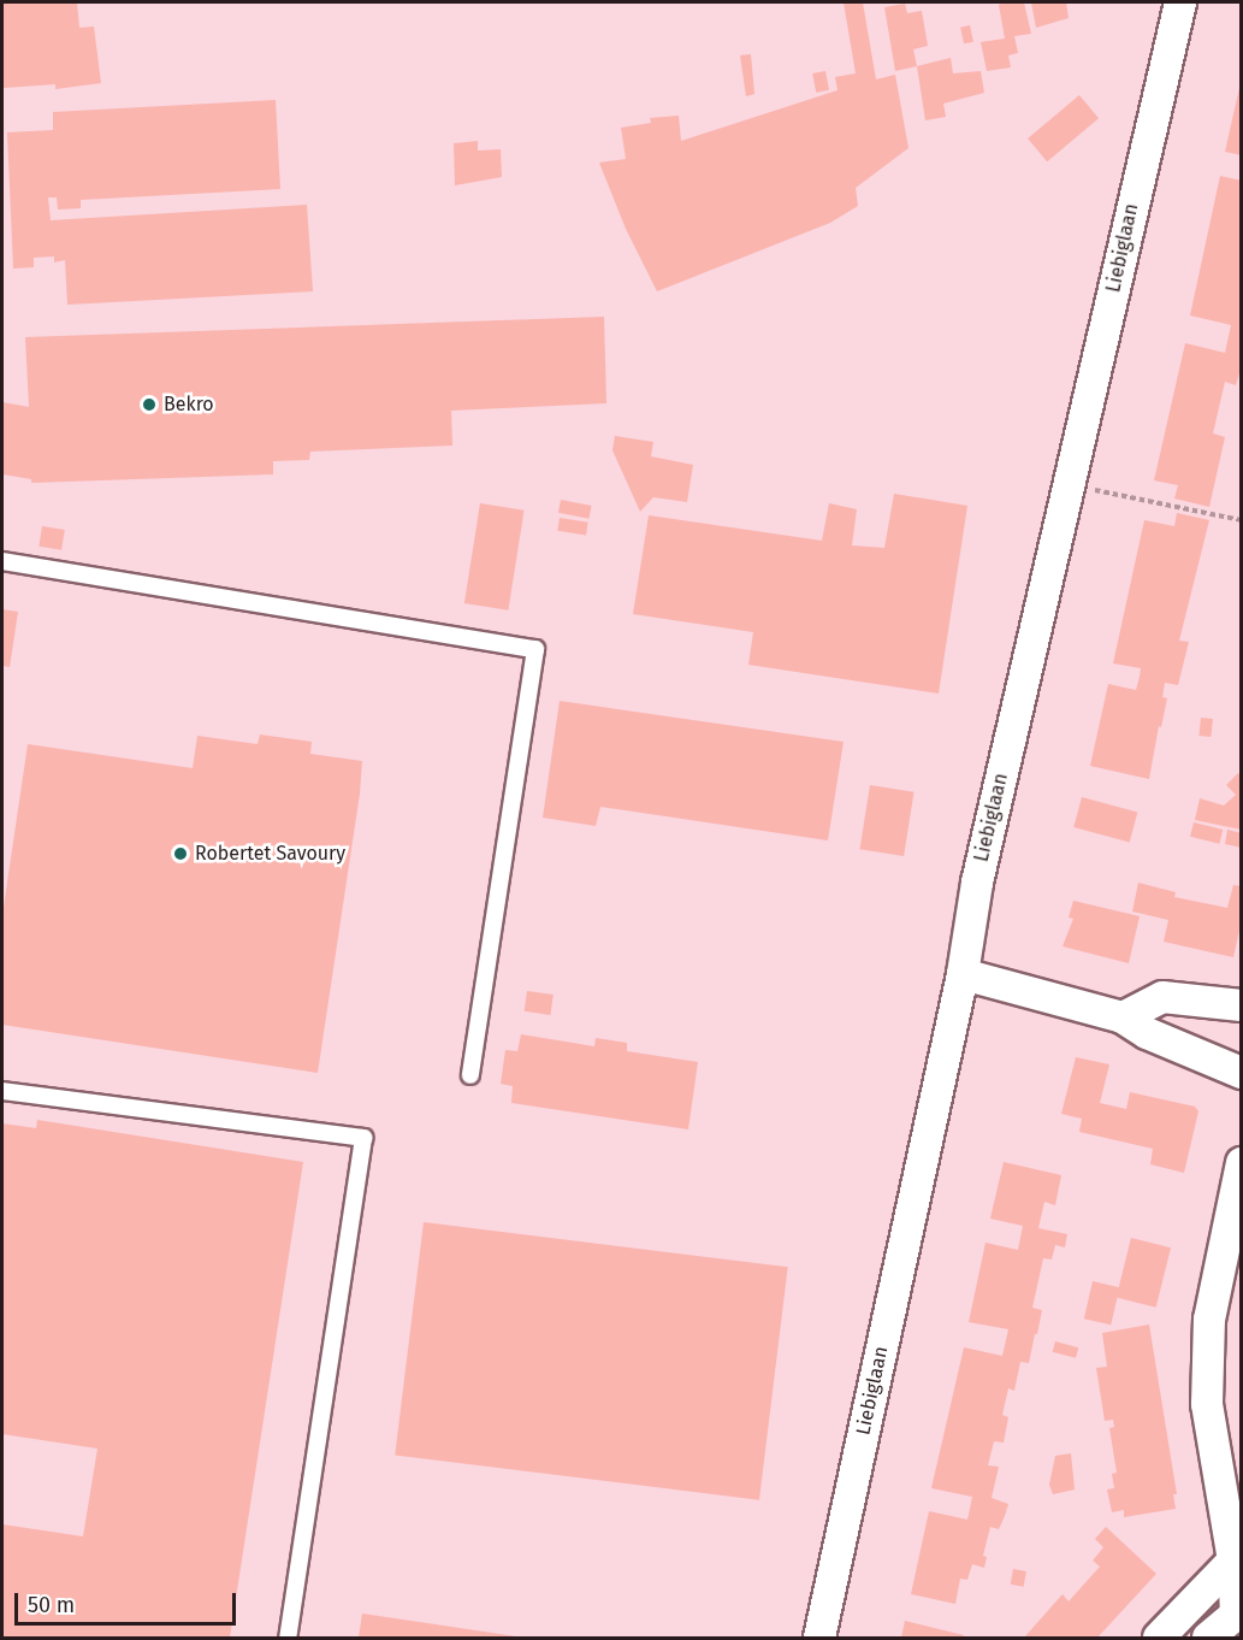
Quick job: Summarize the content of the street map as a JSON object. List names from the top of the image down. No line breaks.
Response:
{"streets":{"street":["Liebiglaan"]},"places":["Bekro","Robertet Savoury"],"scale_bar":"50 m"}
